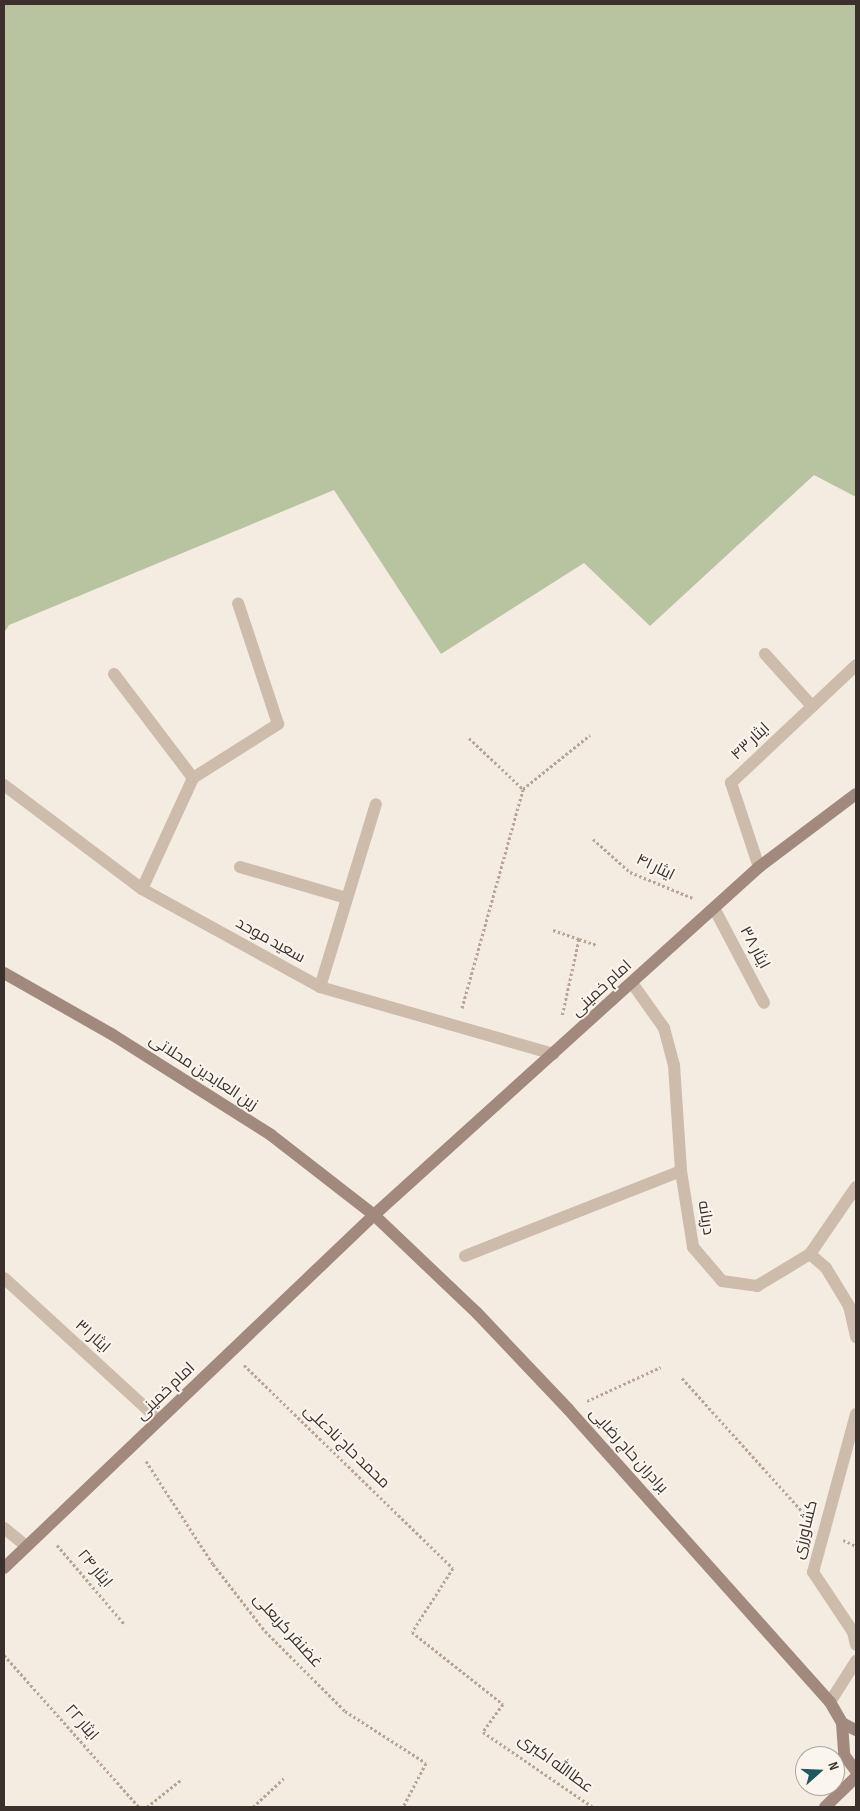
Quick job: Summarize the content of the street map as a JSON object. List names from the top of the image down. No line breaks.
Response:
{"streets":{"main road":["امام خمینی","زین العابدین محلاتی","برادران حاج رضایی"],"street":["ایثار ۴۳","سعید موحد","ایثار ۳۸","دریانه","ایثار ۳۱","کشاورزی"],"path":["ایثار ۴۱","محمد حاج نادعلی","ایثار ۲۴","غضنفر کربعلی","ایثار ۲۲","عطاالله اکبری"]},"crossings":[["ایثار ۴۳","امام خمینی"],["ایثار ۴۱","ایثار ۳۸"],["ایثار ۴۱","امام خمینی"],["سعید موحد","امام خمینی"],["ایثار ۳۸","امام خمینی"],["امام خمینی","زین العابدین محلاتی"],["امام خمینی","دریانه"],["امام خمینی","ایثار ۳۱"],["امام خمینی","محمد حاج نادعلی"],["امام خمینی","برادران حاج رضایی"],["امام خمینی","ایثار ۲۴"],["امام خمینی","غضنفر کربعلی"],["زین العابدین محلاتی","برادران حاج رضایی"],["محمد حاج نادعلی","عطاالله اکبری"]],"north":"right"}
